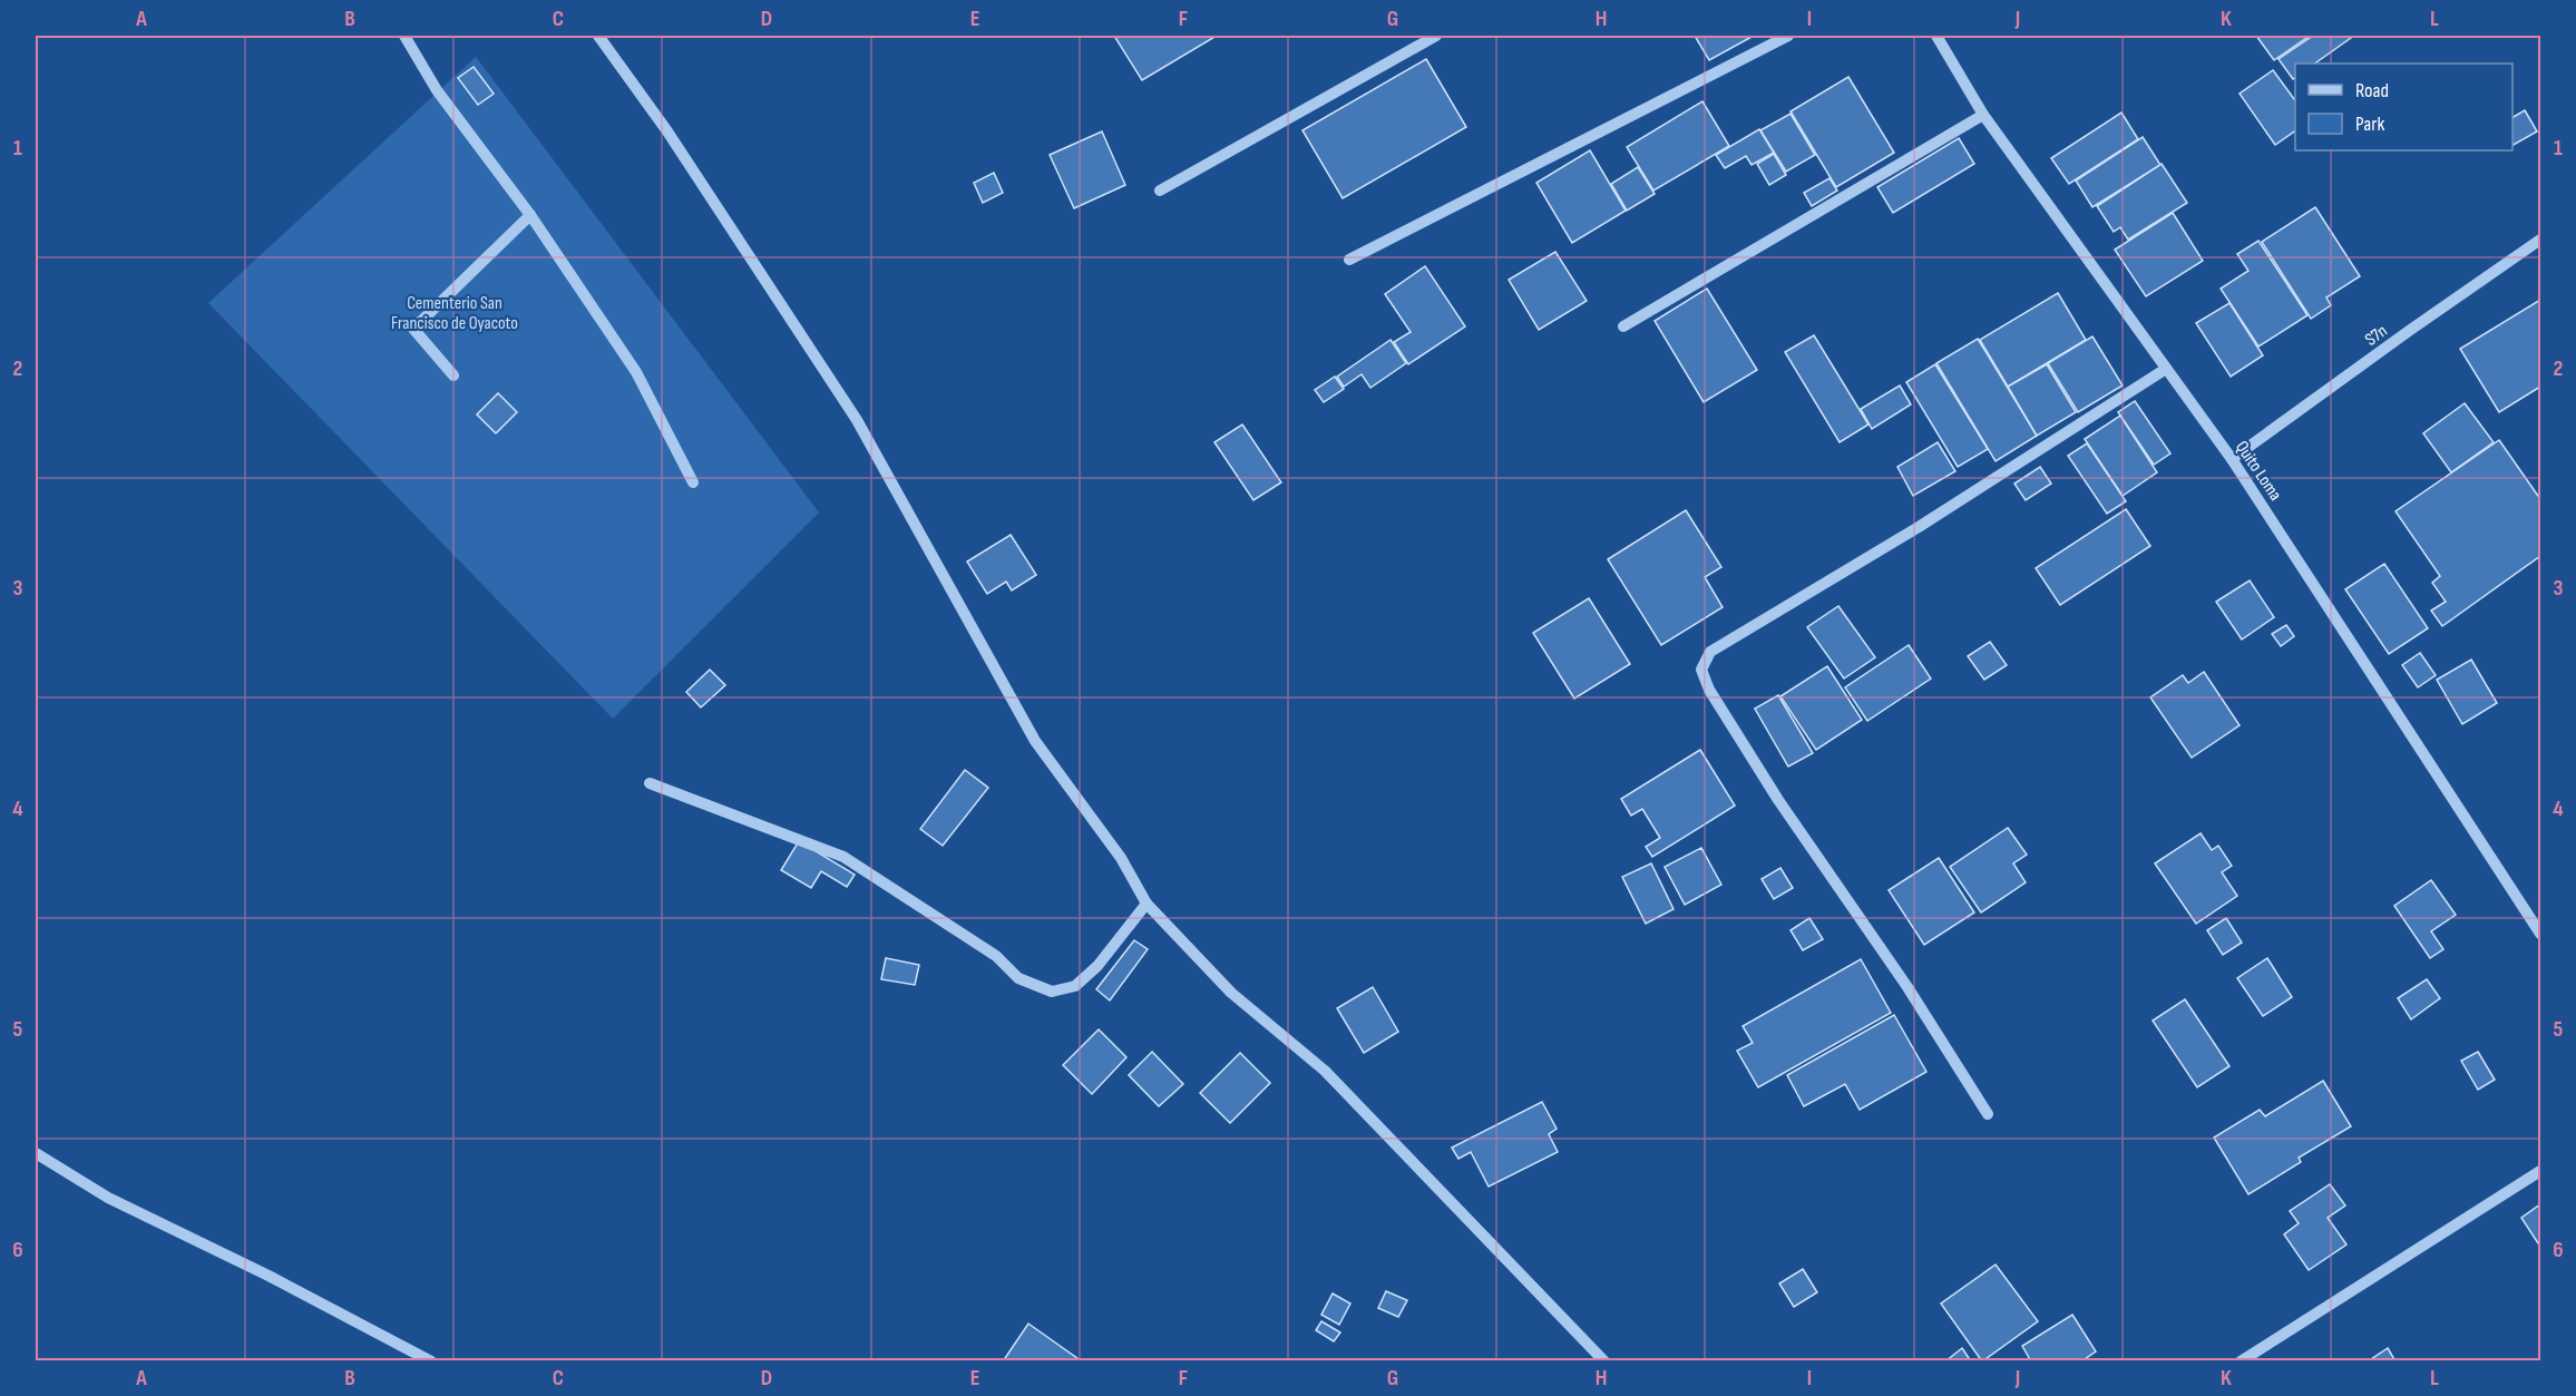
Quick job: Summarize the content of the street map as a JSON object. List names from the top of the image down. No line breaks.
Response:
{"streets":{"street":["S7n","Quito Loma"]},"crossings":[["S7n","Quito Loma"]],"parks":["Cementerio San Francisco de Oyacoto"],"legend":["Road","Park"],"grid":{"columns":["A","B","C","D","E","F","G","H","I","J","K","L"],"rows":["1","2","3","4","5","6"]}}
